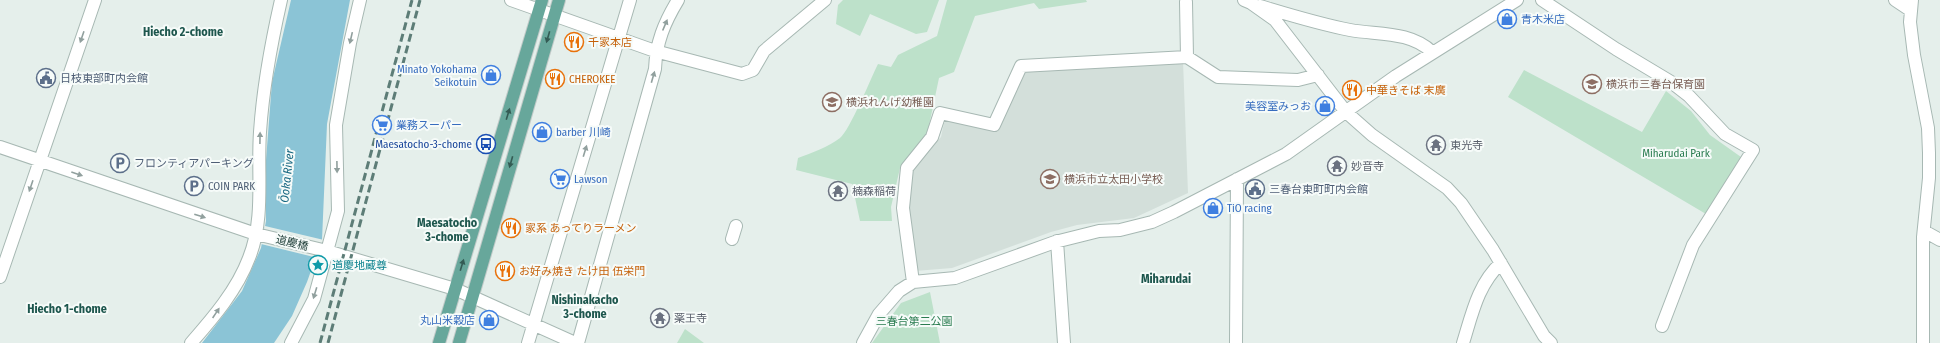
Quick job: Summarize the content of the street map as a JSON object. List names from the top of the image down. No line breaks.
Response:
{"streets":{"street":["道慶橋"]},"one_way":["道慶橋"],"districts":["Hiecho 2-chome","Maesatocho 3-chome","Miharudai","Nishinakacho 3-chome","Hiecho 1-chome"],"water":["Ōoka River"],"parks":["Miharudai Park","三春台第二公園"],"places":{"shop":["青木米店","Minato Yokohama Seikotuin","美容室みっお","barber 川崎","TiO racing","丸山米穀店"],"restaurant":["千家本店","CHEROKEE","中華きそば 末廣","家系 あってりラーメン","お好み焼き たけ田 伍栄門"],"public building":["日枝東部町内会館","三春台東町町内会館"],"school or university":["横浜市三春台保育園","横浜れんげ幼稚園","横浜市立太田小学校"],"supermarket":["業務スーパー","Lawson"],"bus stop":["Maesatocho-3-chome"],"temple":["東光寺","妙音寺","楠森稲荷","薬王寺"],"parking":["フロンティアパーキング","COIN PARK"],"place":["道慶地蔵尊"]}}
